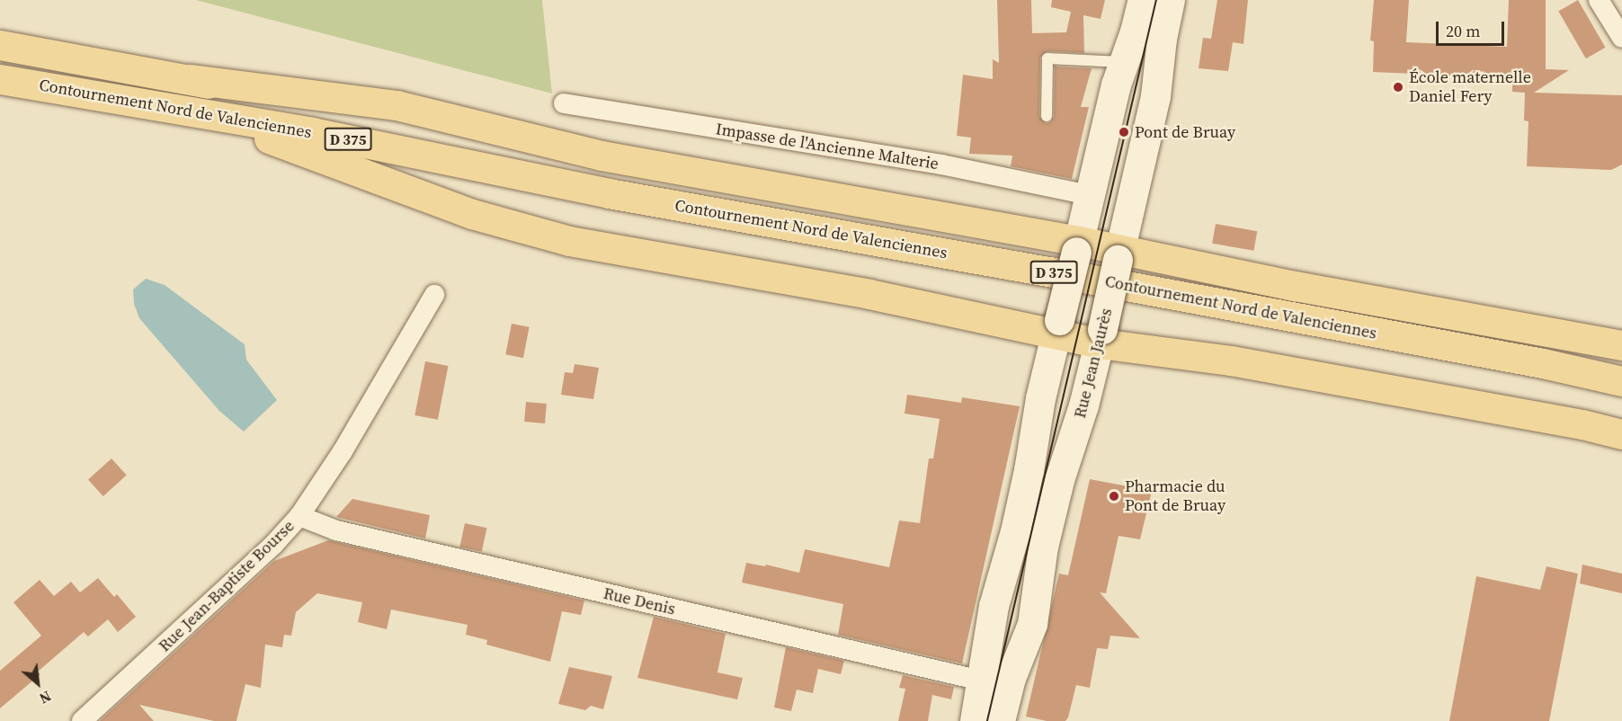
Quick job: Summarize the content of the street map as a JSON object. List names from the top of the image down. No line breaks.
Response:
{"streets":{"main road":["Contournement Nord de Valenciennes","D 375","Rue Jean Jaurès"],"street":["Impasse de l'Ancienne Malterie","Rue Jean-Baptiste Bourse","Rue Denis"]},"crossings":[["Rue Jean-Baptiste Bourse","Rue Denis"]],"places":["École maternelle Daniel Fery","Pont de Bruay","Pharmacie du Pont de Bruay"],"scale_bar":"20 m","north":"bottom right"}
